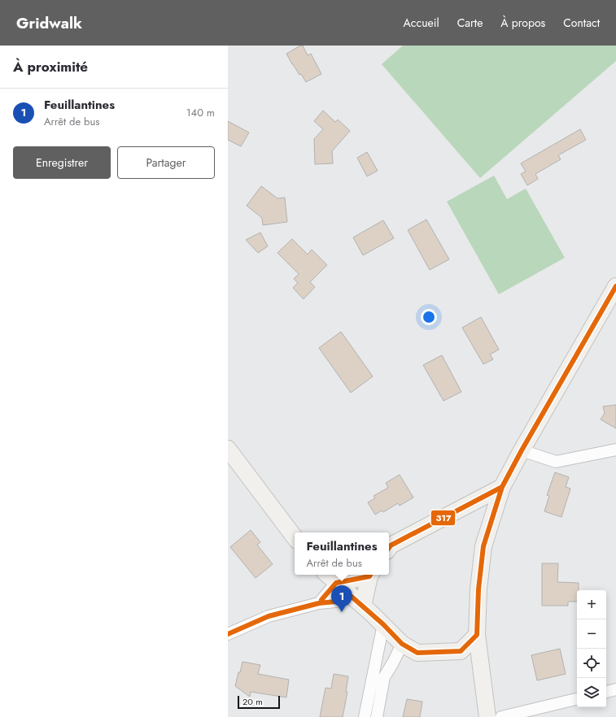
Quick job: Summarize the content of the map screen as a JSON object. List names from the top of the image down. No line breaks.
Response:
{"lines":["transit line 317"],"scale_bar":"20 m","page":{"header":"Gridwalk","nav":["Accueil","Carte","À propos","Contact"],"heading":"À proximité","list":[{"mark":"1","name":"Feuillantines","note":"Arrêt de bus","value":"140 m"}],"buttons":["Enregistrer","Partager"],"popup":["Feuillantines","Arrêt de bus"],"pins":"1","map_buttons":["+","−"],"scale":"20 m"}}
